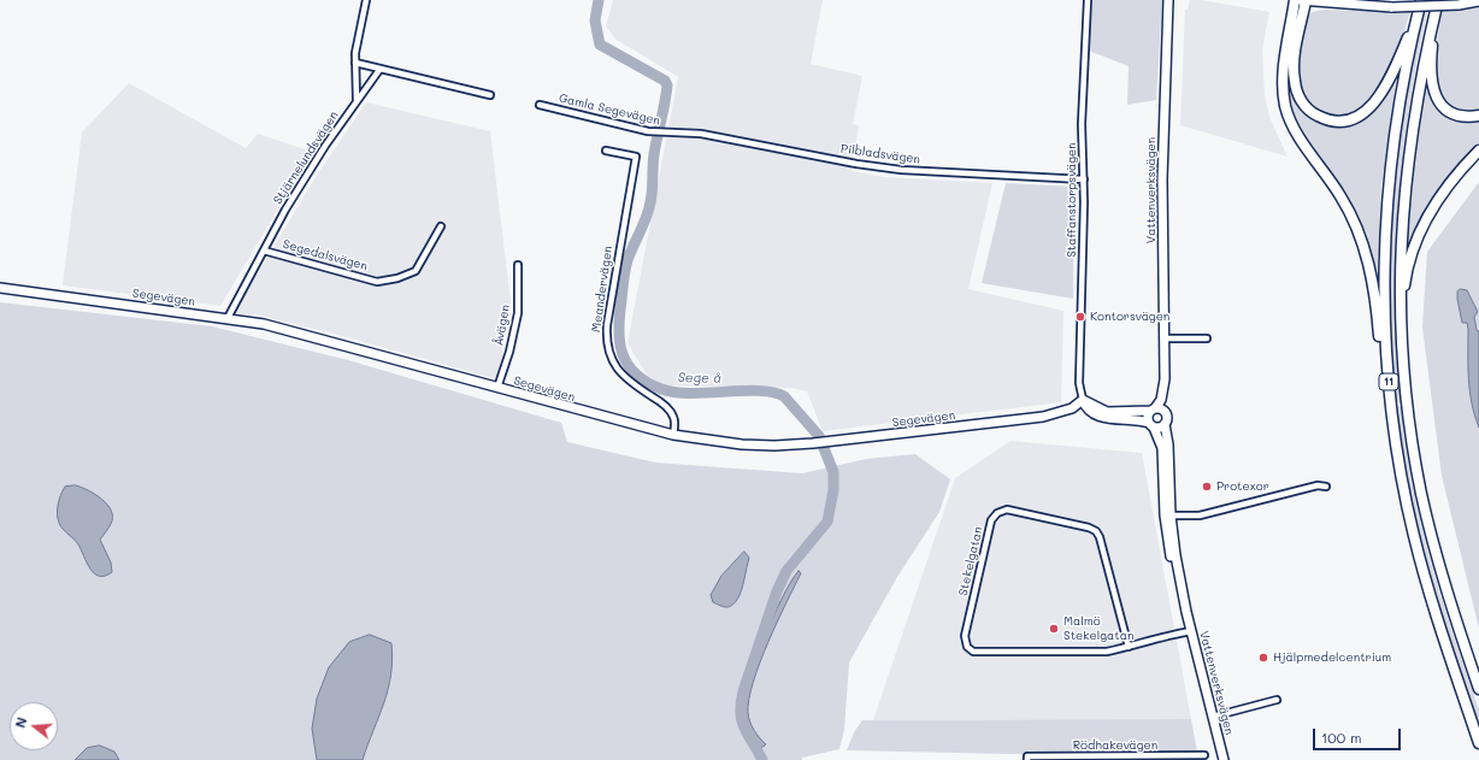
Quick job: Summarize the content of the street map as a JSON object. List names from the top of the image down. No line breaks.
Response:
{"streets":{"highway":["11"],"street":["Gamla Segevägen","Pilbladsvägen","Stjärnelundsvägen","Vattenverksvägen","Staffanstorpsvägen","Segedalsvägen","Meandervägen","Segevägen","Åvägen","Stekelgatan","Rödhakevägen"]},"crossings":[["Gamla Segevägen","Pilbladsvägen"],["Pilbladsvägen","Staffanstorpsvägen"],["Stjärnelundsvägen","Segedalsvägen"],["Stjärnelundsvägen","Segevägen"],["Vattenverksvägen","Stekelgatan"],["Staffanstorpsvägen","Segevägen"],["Meandervägen","Segevägen"],["Segevägen","Åvägen"]],"water":["Sege å"],"places":["Kontorsvägen","Protexor","Malmö Stekelgatan","Hjälpmedelcentrium"],"scale_bar":"100 m","north":"left"}
